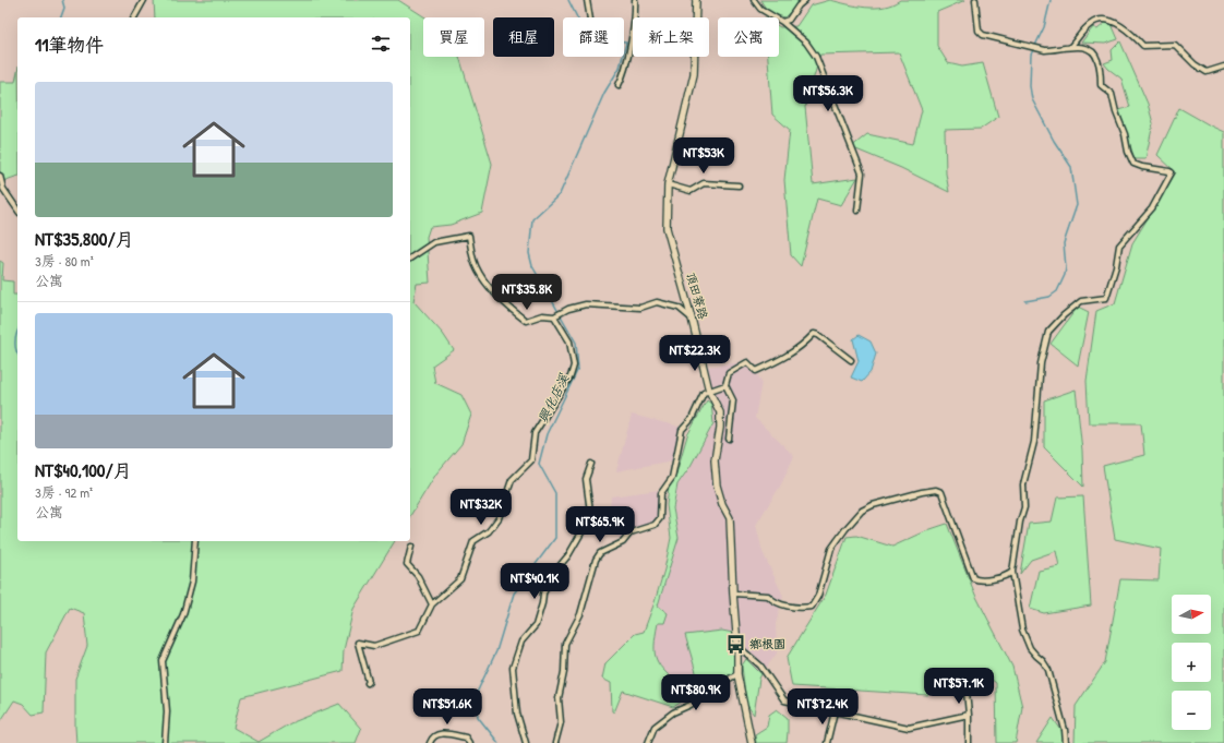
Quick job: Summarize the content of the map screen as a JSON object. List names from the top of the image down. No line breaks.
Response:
{"streets":{"street":["頂田寮路"]},"water":["興化店溪"],"places":{"bus stop":["鄉根園"]},"north":"right","page":{"chip":["買屋","租屋","篩選","新上架","公寓"],"heading":"11筆物件","list":[{"name":"NT$35,800/月","note":"3房 · 80 m² · 公寓"},{"name":"NT$40,100/月","note":"3房 · 92 m² · 公寓"}],"price":["NT$56.3K","NT$53K","NT$35.8K","NT$22.3K","NT$32K","NT$65.9K","NT$40.1K","NT$57.1K","NT$80.9K","NT$51.6K","NT$72.4K"],"map_buttons":["+","−"]}}
